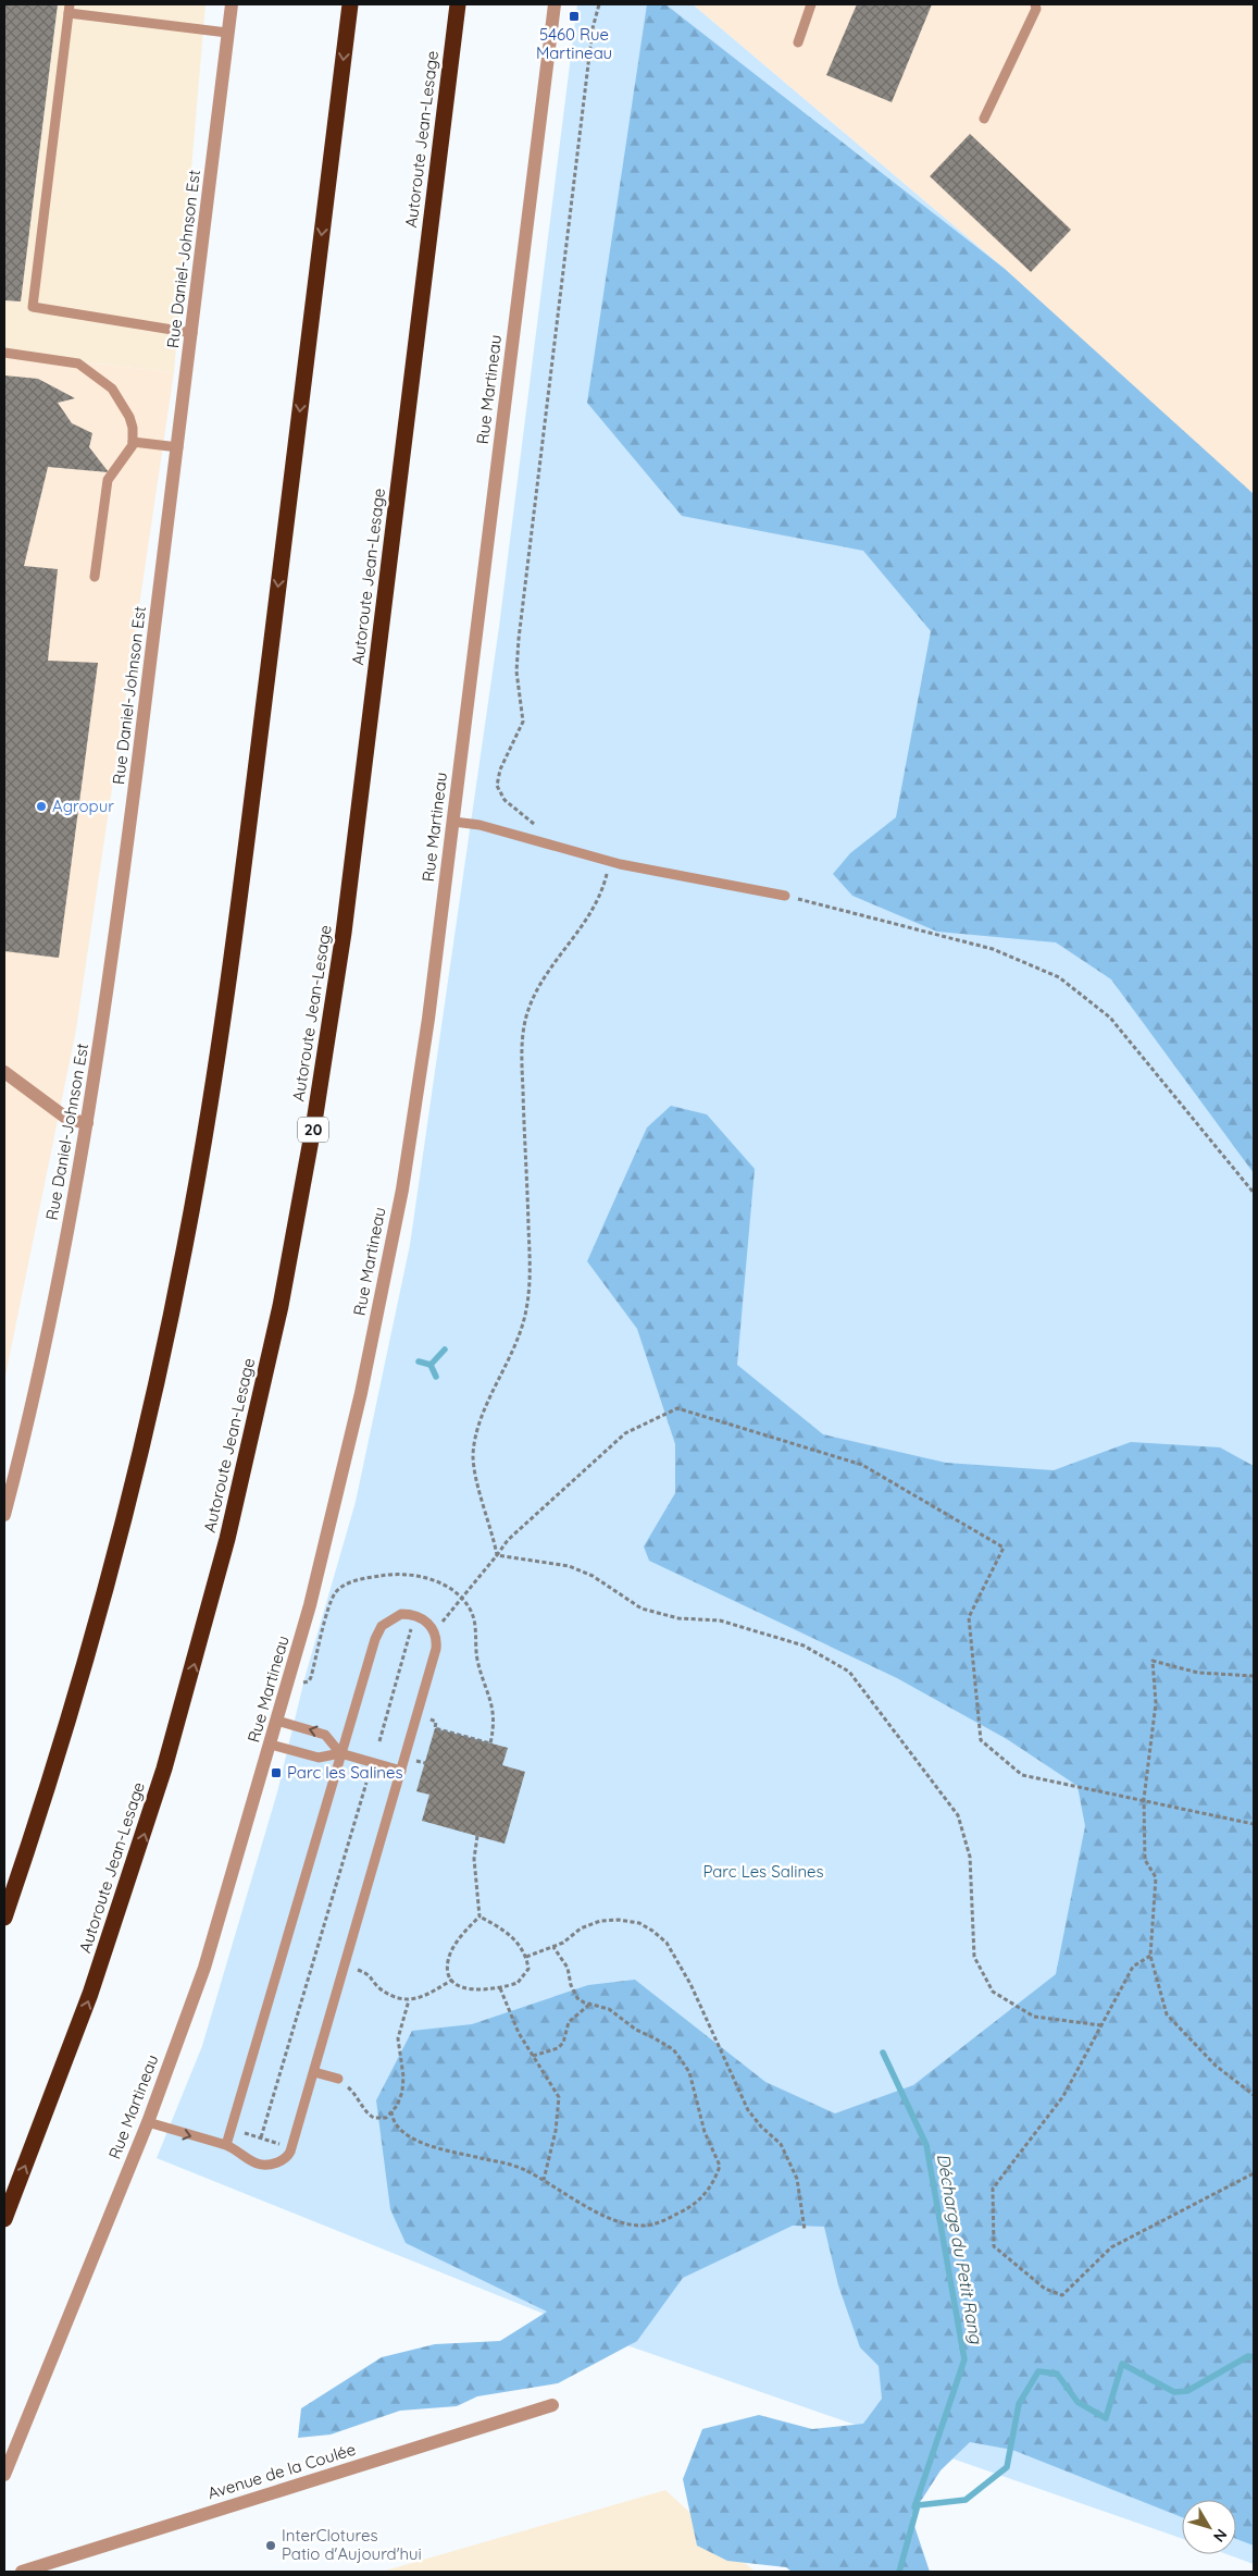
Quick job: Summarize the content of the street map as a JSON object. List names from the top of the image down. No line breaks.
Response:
{"streets":{"highway":["Autoroute Jean-Lesage","20"],"street":["Rue Daniel-Johnson Est","Rue Martineau","Avenue de la Coulée"]},"water":["Décharge du Petit Rang"],"parks":["Parc Les Salines"],"places":{"transit":["5460 Rue Martineau","Parc les Salines"],"other":["Agropur","InterClotures Patio d'Aujourd'hui"]},"north":"bottom right"}
